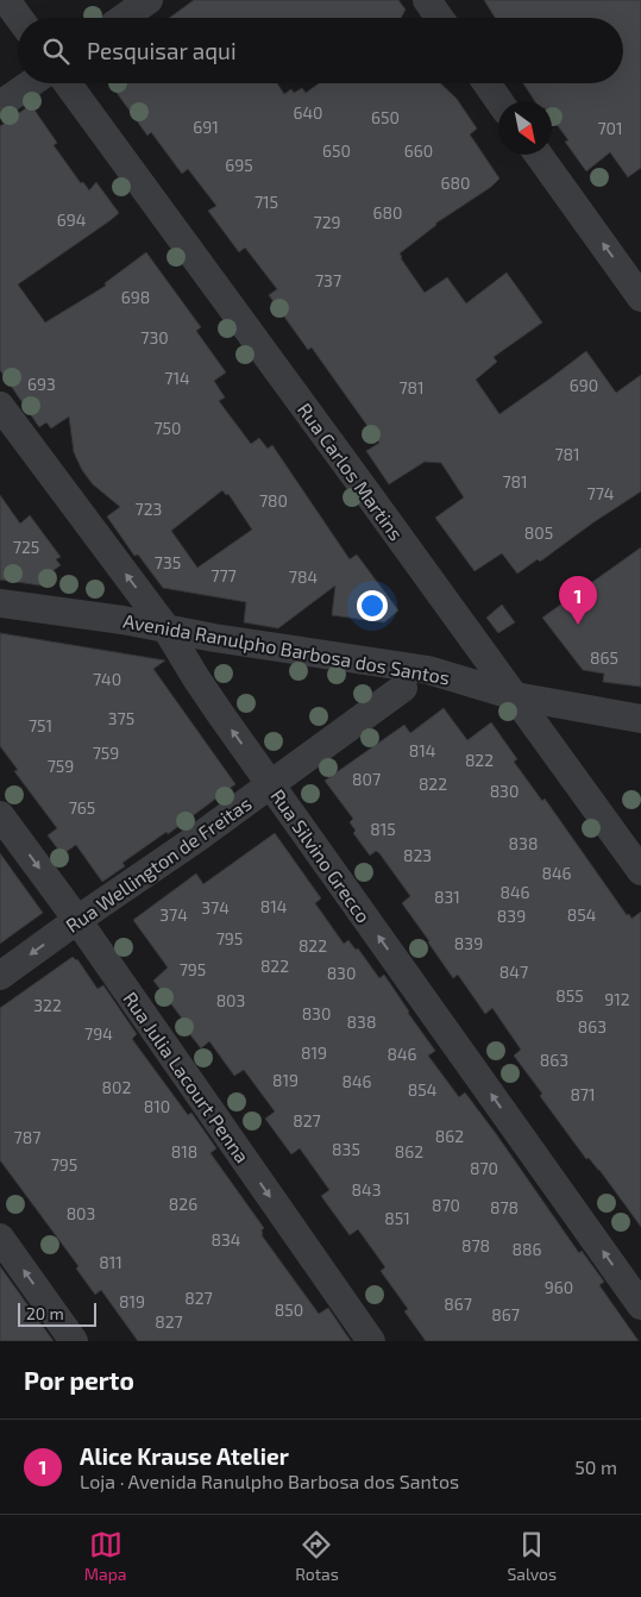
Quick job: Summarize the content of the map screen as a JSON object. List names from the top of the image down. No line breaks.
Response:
{"streets":{"street":["Rua Carlos Martins","Avenida Ranulpho Barbosa dos Santos","Rua Silvino Grecco","Rua Wellington de Freitas","Rua Julia Lacourt Penna"]},"crossings":[["Rua Carlos Martins","Avenida Ranulpho Barbosa dos Santos"],["Avenida Ranulpho Barbosa dos Santos","Rua Silvino Grecco"],["Rua Silvino Grecco","Rua Wellington de Freitas"],["Rua Wellington de Freitas","Rua Julia Lacourt Penna"]],"one_way":["Rua Silvino Grecco","Rua Julia Lacourt Penna"],"house_numbers":["640","650","691","701","650","660","695","680","715","680","694","729","737","698","730","714","693","690","781","750","781","781","774","780","723","805","725","735","777","784","865","740","375","751","814","759","822","759","807","822","830","765","815","838","823","846","846","831","814","374","374","854","839","795","839","822","822","795","847","830","855","912","803","322","830","838","863","794","819","846","863","819","846","802","854","871","810","827","862","787","835","818","862","795","870","843","826","870","878","803","851","834","878","886","811","960","827","819","867","850","867","827"],"scale_bar":"20 m","north":"bottom right","page":{"search":"Pesquisar aqui","pins":"1","scale":"20 m","heading":"Por perto","list":[{"mark":"1","name":"Alice Krause Atelier","note":"Loja · Avenida Ranulpho Barbosa dos Santos","value":"50 m"}],"nav":["Mapa","Rotas","Salvos"]}}
